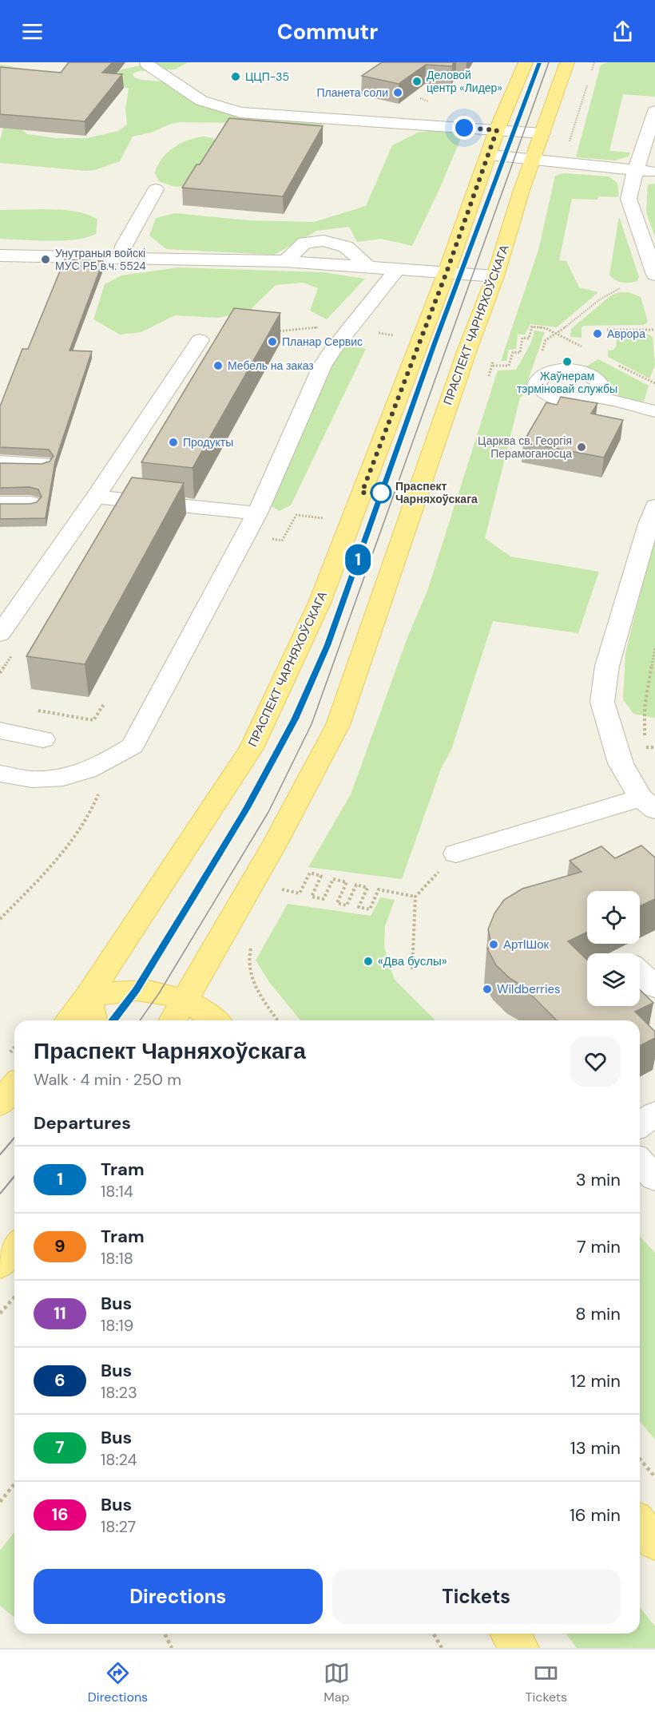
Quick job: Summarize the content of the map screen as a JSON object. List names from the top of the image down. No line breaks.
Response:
{"streets":{"main road":["ПРАСПЕКТ ЧАРНЯХОЎСКАГА"]},"places":["ЦЦП-35","Деловой центр «Лидер»","Планета соли","Унутраныя войскі МУС РБ в.ч. 5524","Аврора","Планар Сервис","Жаўнерам тэрміновай службы","Мебель на заказ","Продукты","Царква св. Георгія Перамоганосца","Праспект Чарняхоўскага","АртIШок","«Два буслы»","Wildberries"],"lines":["tram line 1"],"page":{"header":"Commutr","on_map":"1","heading":[["Праспект Чарняхоўскага","Walk · 4 min · 250 m"],"Departures"],"list":[{"mark":"1","name":"Tram","note":"18:14","value":"3 min"},{"mark":"9","name":"Tram","note":"18:18","value":"7 min"},{"mark":"11","name":"Bus","note":"18:19","value":"8 min"},{"mark":"6","name":"Bus","note":"18:23","value":"12 min"},{"mark":"7","name":"Bus","note":"18:24","value":"13 min"},{"mark":"16","name":"Bus","note":"18:27","value":"16 min"}],"buttons":["Directions","Tickets"],"tabs":["Directions","Map","Tickets"]}}
